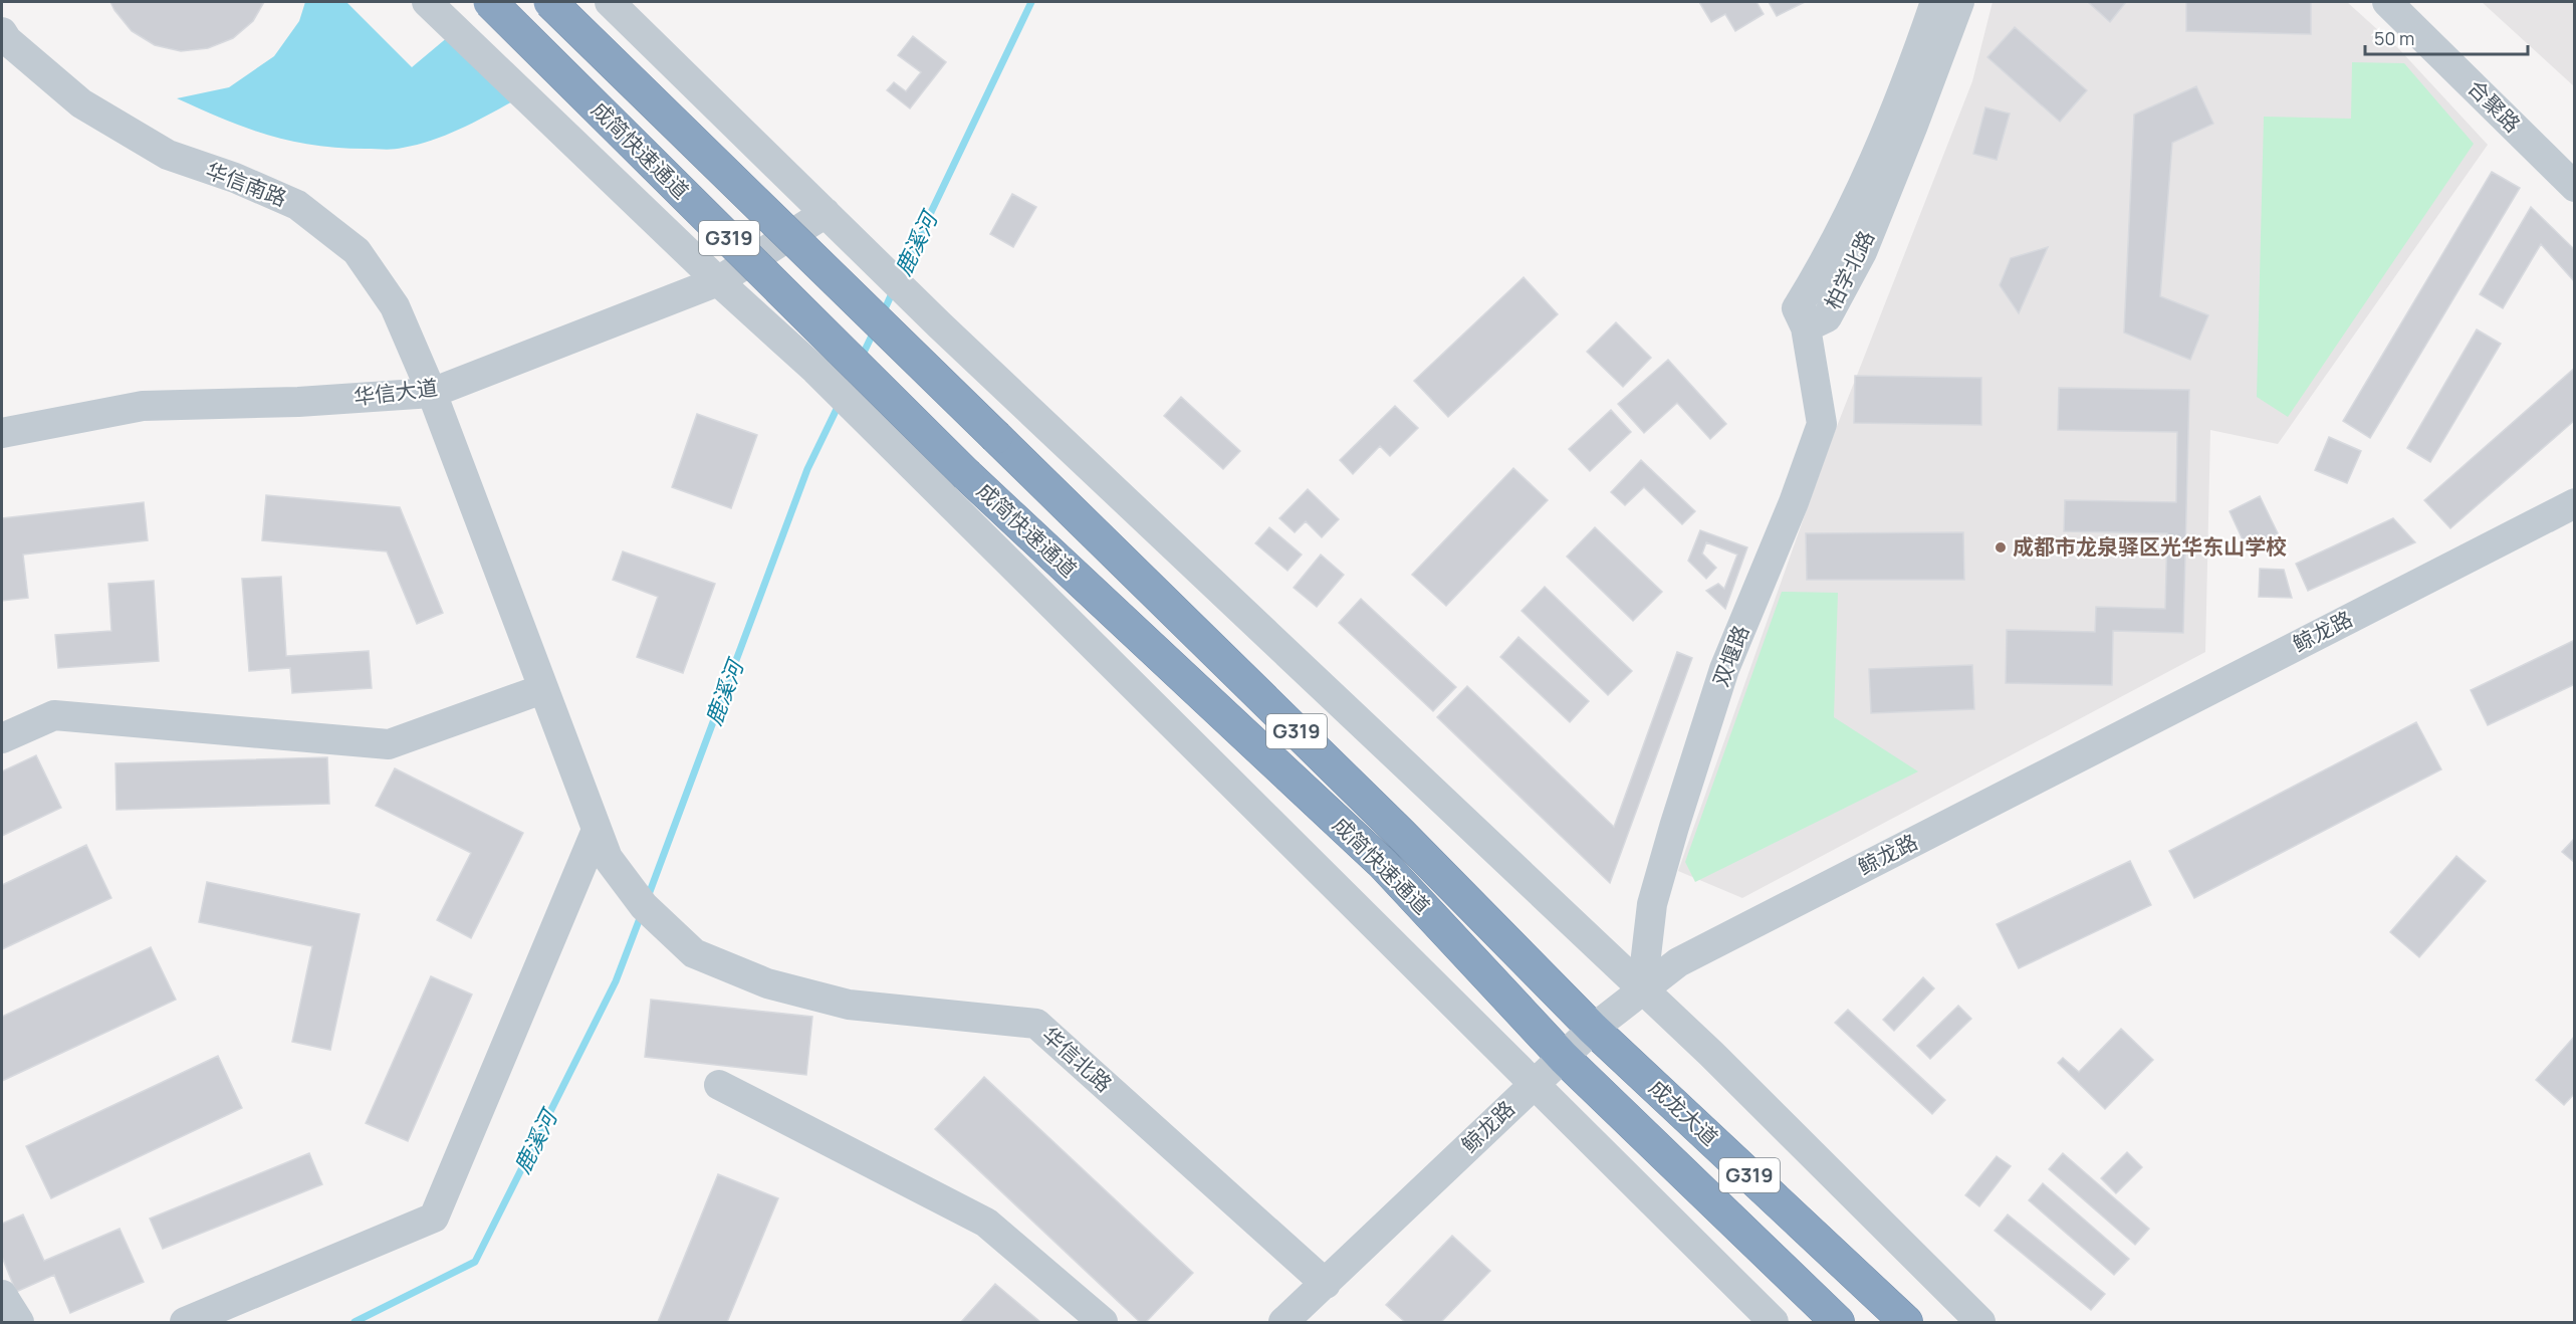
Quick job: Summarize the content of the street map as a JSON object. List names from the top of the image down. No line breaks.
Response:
{"streets":{"highway":["成简快速通道","G319","成龙大道"],"street":["合聚路","华信南路","柏学北路","华信大道","鲸龙路","双堰路","华信北路"]},"crossings":[["成简快速通道","鲸龙路"],["成简快速通道","成龙大道"],["华信南路","华信大道"],["华信南路","华信北路"],["柏学北路","双堰路"],["鲸龙路","双堰路"],["鲸龙路","华信北路"],["鲸龙路","成龙大道"]],"water":["鹿溪河"],"places":["成都市龙泉驿区光华东山学校"],"scale_bar":"50 m"}
